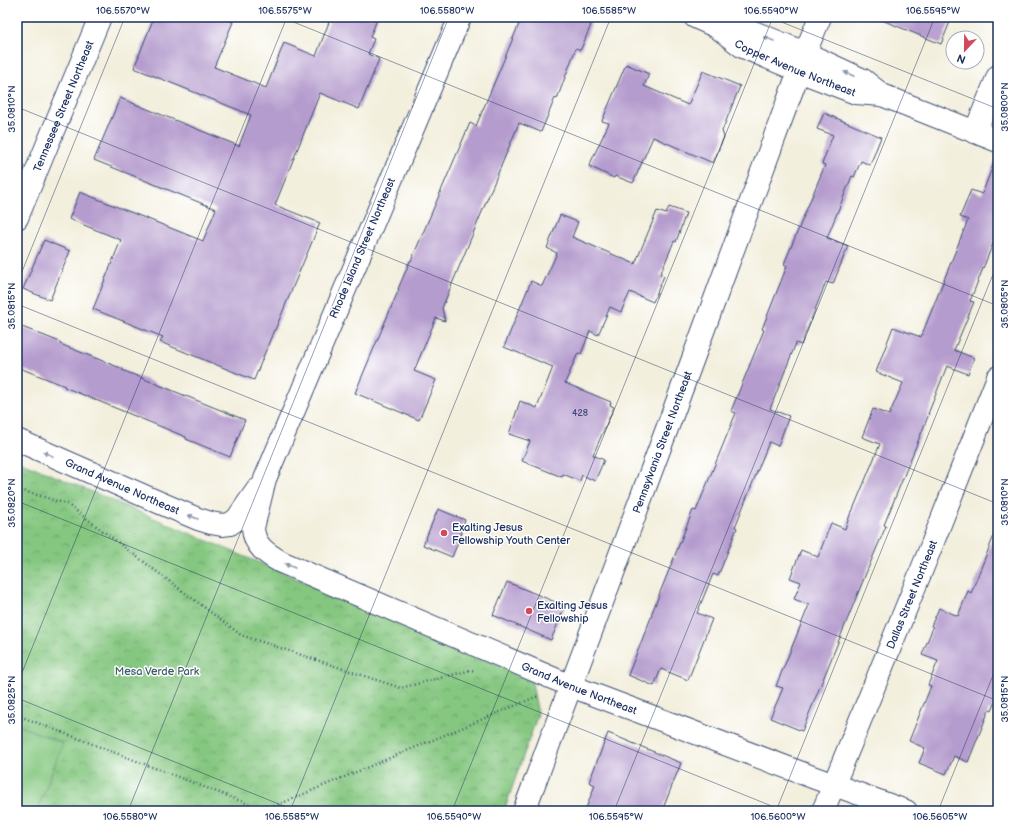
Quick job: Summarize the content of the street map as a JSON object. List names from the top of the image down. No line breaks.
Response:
{"streets":{"street":["Copper Avenue Northeast","Tennessee Street Northeast","Rhode Island Street Northeast","Pennsylvania Street Northeast","Grand Avenue Northeast","Dallas Street Northeast"]},"crossings":[["Copper Avenue Northeast","Pennsylvania Street Northeast"],["Rhode Island Street Northeast","Grand Avenue Northeast"],["Pennsylvania Street Northeast","Grand Avenue Northeast"],["Grand Avenue Northeast","Dallas Street Northeast"]],"one_way":["Grand Avenue Northeast"],"parks":["Mesa Verde Park"],"places":["Exalting Jesus Fellowship Youth Center","Exalting Jesus Fellowship"],"house_numbers":["428"],"north":"bottom","coordinates":["106.5570°W","106.5575°W","106.5580°W","106.5585°W","106.5590°W","106.5595°W","35.0800°N","35.0810°N","35.0805°N","35.0815°N","35.0820°N","35.0825°N","106.5600°W","106.5605°W"]}
